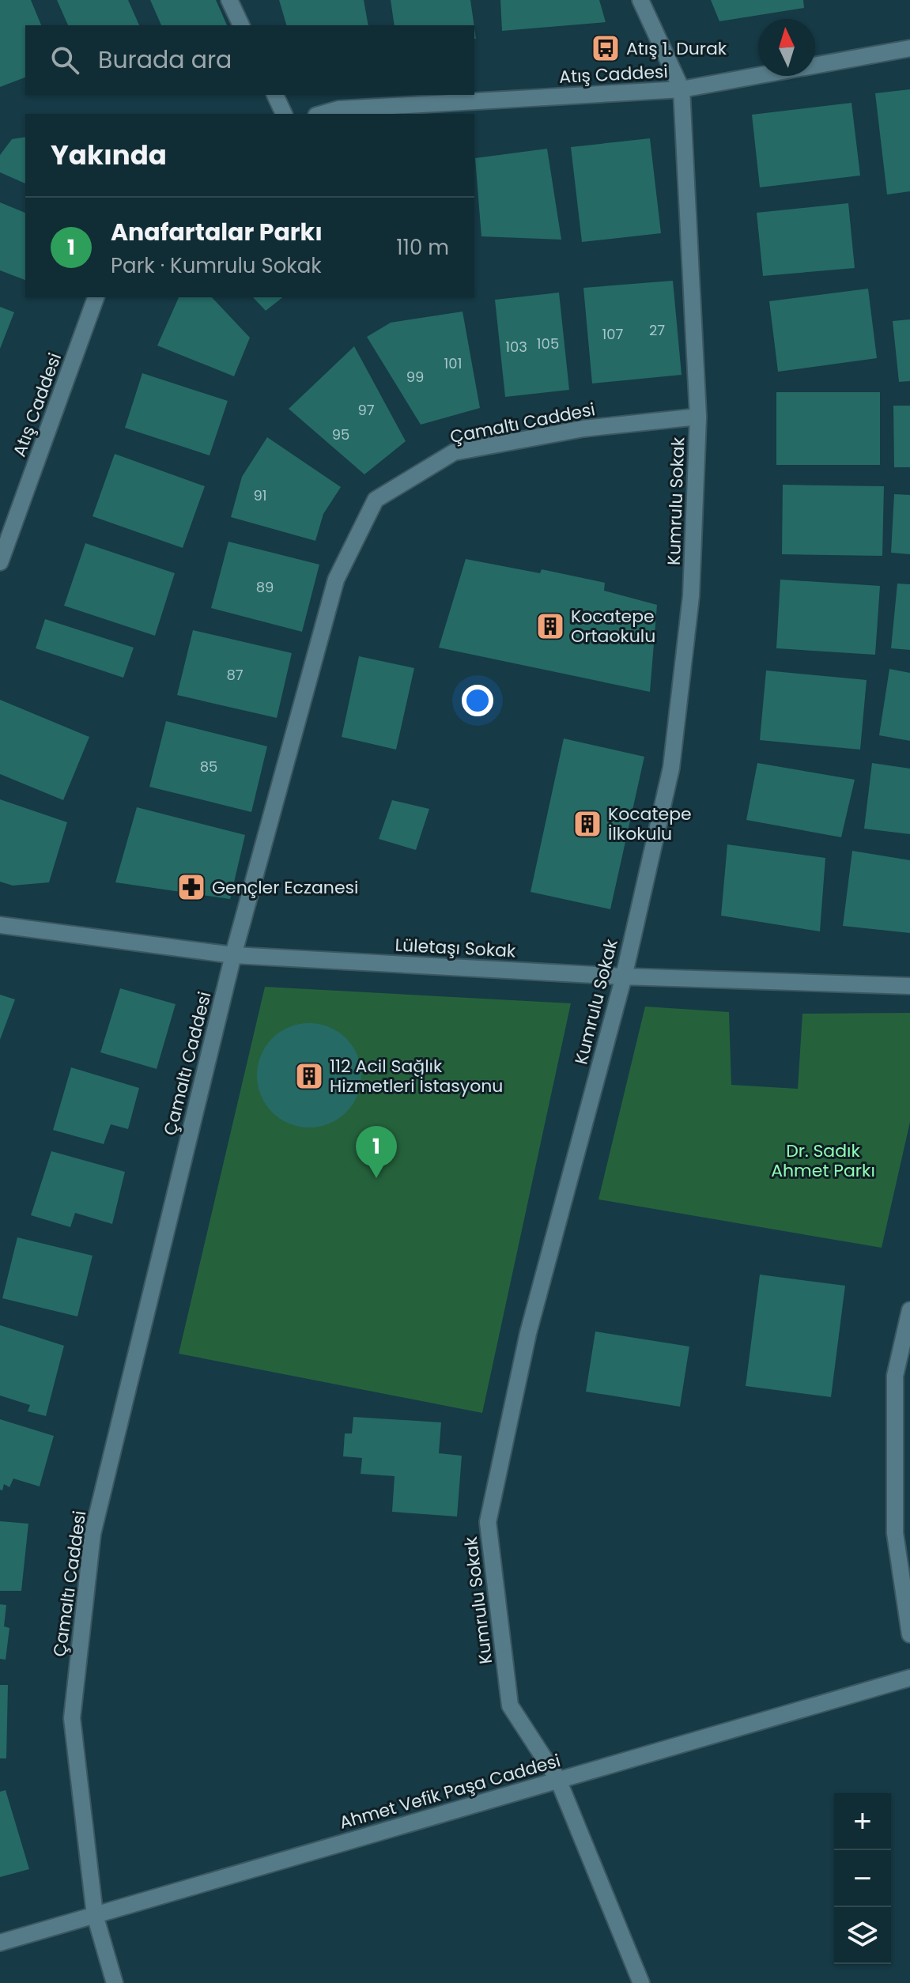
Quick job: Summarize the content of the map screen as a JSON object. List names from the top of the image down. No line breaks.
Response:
{"streets":{"street":["Atış Caddesi","Çamaltı Caddesi","Kumrulu Sokak","Lületaşı Sokak","Ahmet Vefik Paşa Caddesi"]},"crossings":[["Atış Caddesi","Kumrulu Sokak"],["Çamaltı Caddesi","Kumrulu Sokak"],["Çamaltı Caddesi","Lületaşı Sokak"],["Çamaltı Caddesi","Ahmet Vefik Paşa Caddesi"],["Kumrulu Sokak","Lületaşı Sokak"],["Kumrulu Sokak","Ahmet Vefik Paşa Caddesi"]],"parks":["Dr. Sadık Ahmet Parkı"],"places":{"bus stop":["Atış 1. Durak"],"building":["Kocatepe Ortaokulu","Kocatepe İlkokulu","112 Acil Sağlık Hizmetleri İstasyonu"],"pharmacy":["Gençler Eczanesi"]},"house_numbers":["27","107","105","103","101","99","97","95","91","89","87","85"],"north":"top","page":{"search":"Burada ara","heading":"Yakında","list":[{"mark":"1","name":"Anafartalar Parkı","note":"Park · Kumrulu Sokak","value":"110 m"}],"pins":"1","map_buttons":["+","−"]}}
